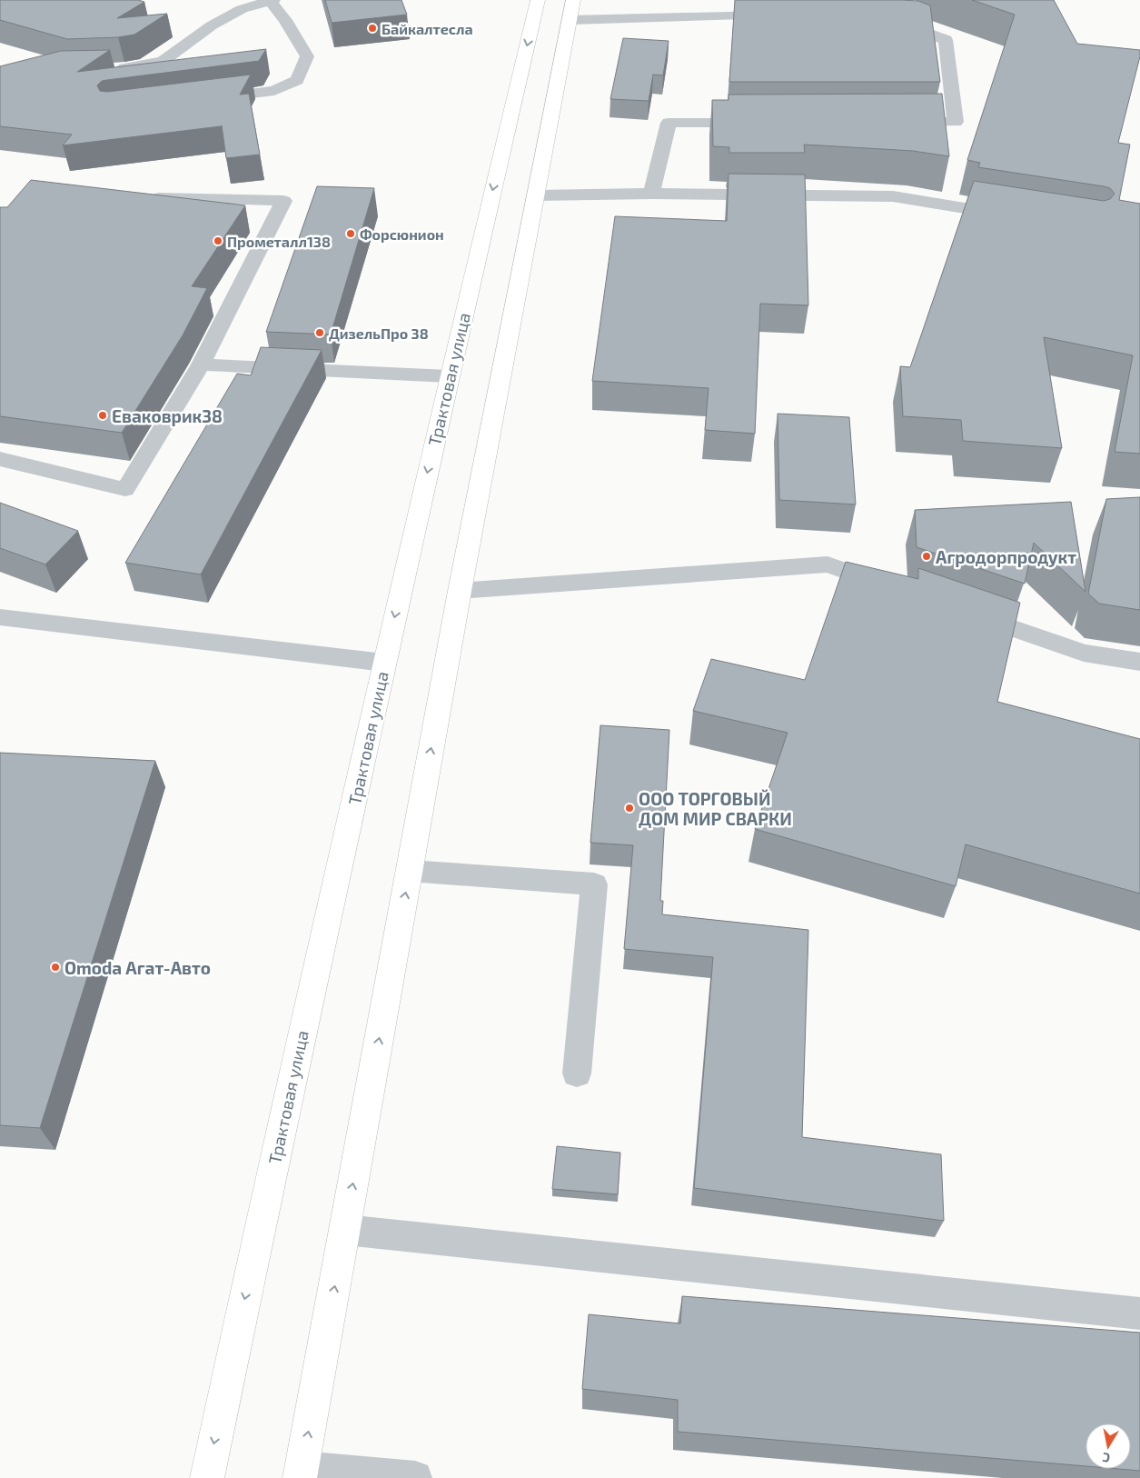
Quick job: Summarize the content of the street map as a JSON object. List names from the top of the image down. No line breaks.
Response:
{"streets":{"main road":["Трактовая улица"]},"places":["Байкалтесла","Форсюнион","Прометалл138","ДизельПро 38","Еваковрик38","Агродорпродукт","ООО ТОРГОВЫЙ ДОМ МИР СВАРКИ","Omoda Агат-Авто"],"north":"bottom"}
